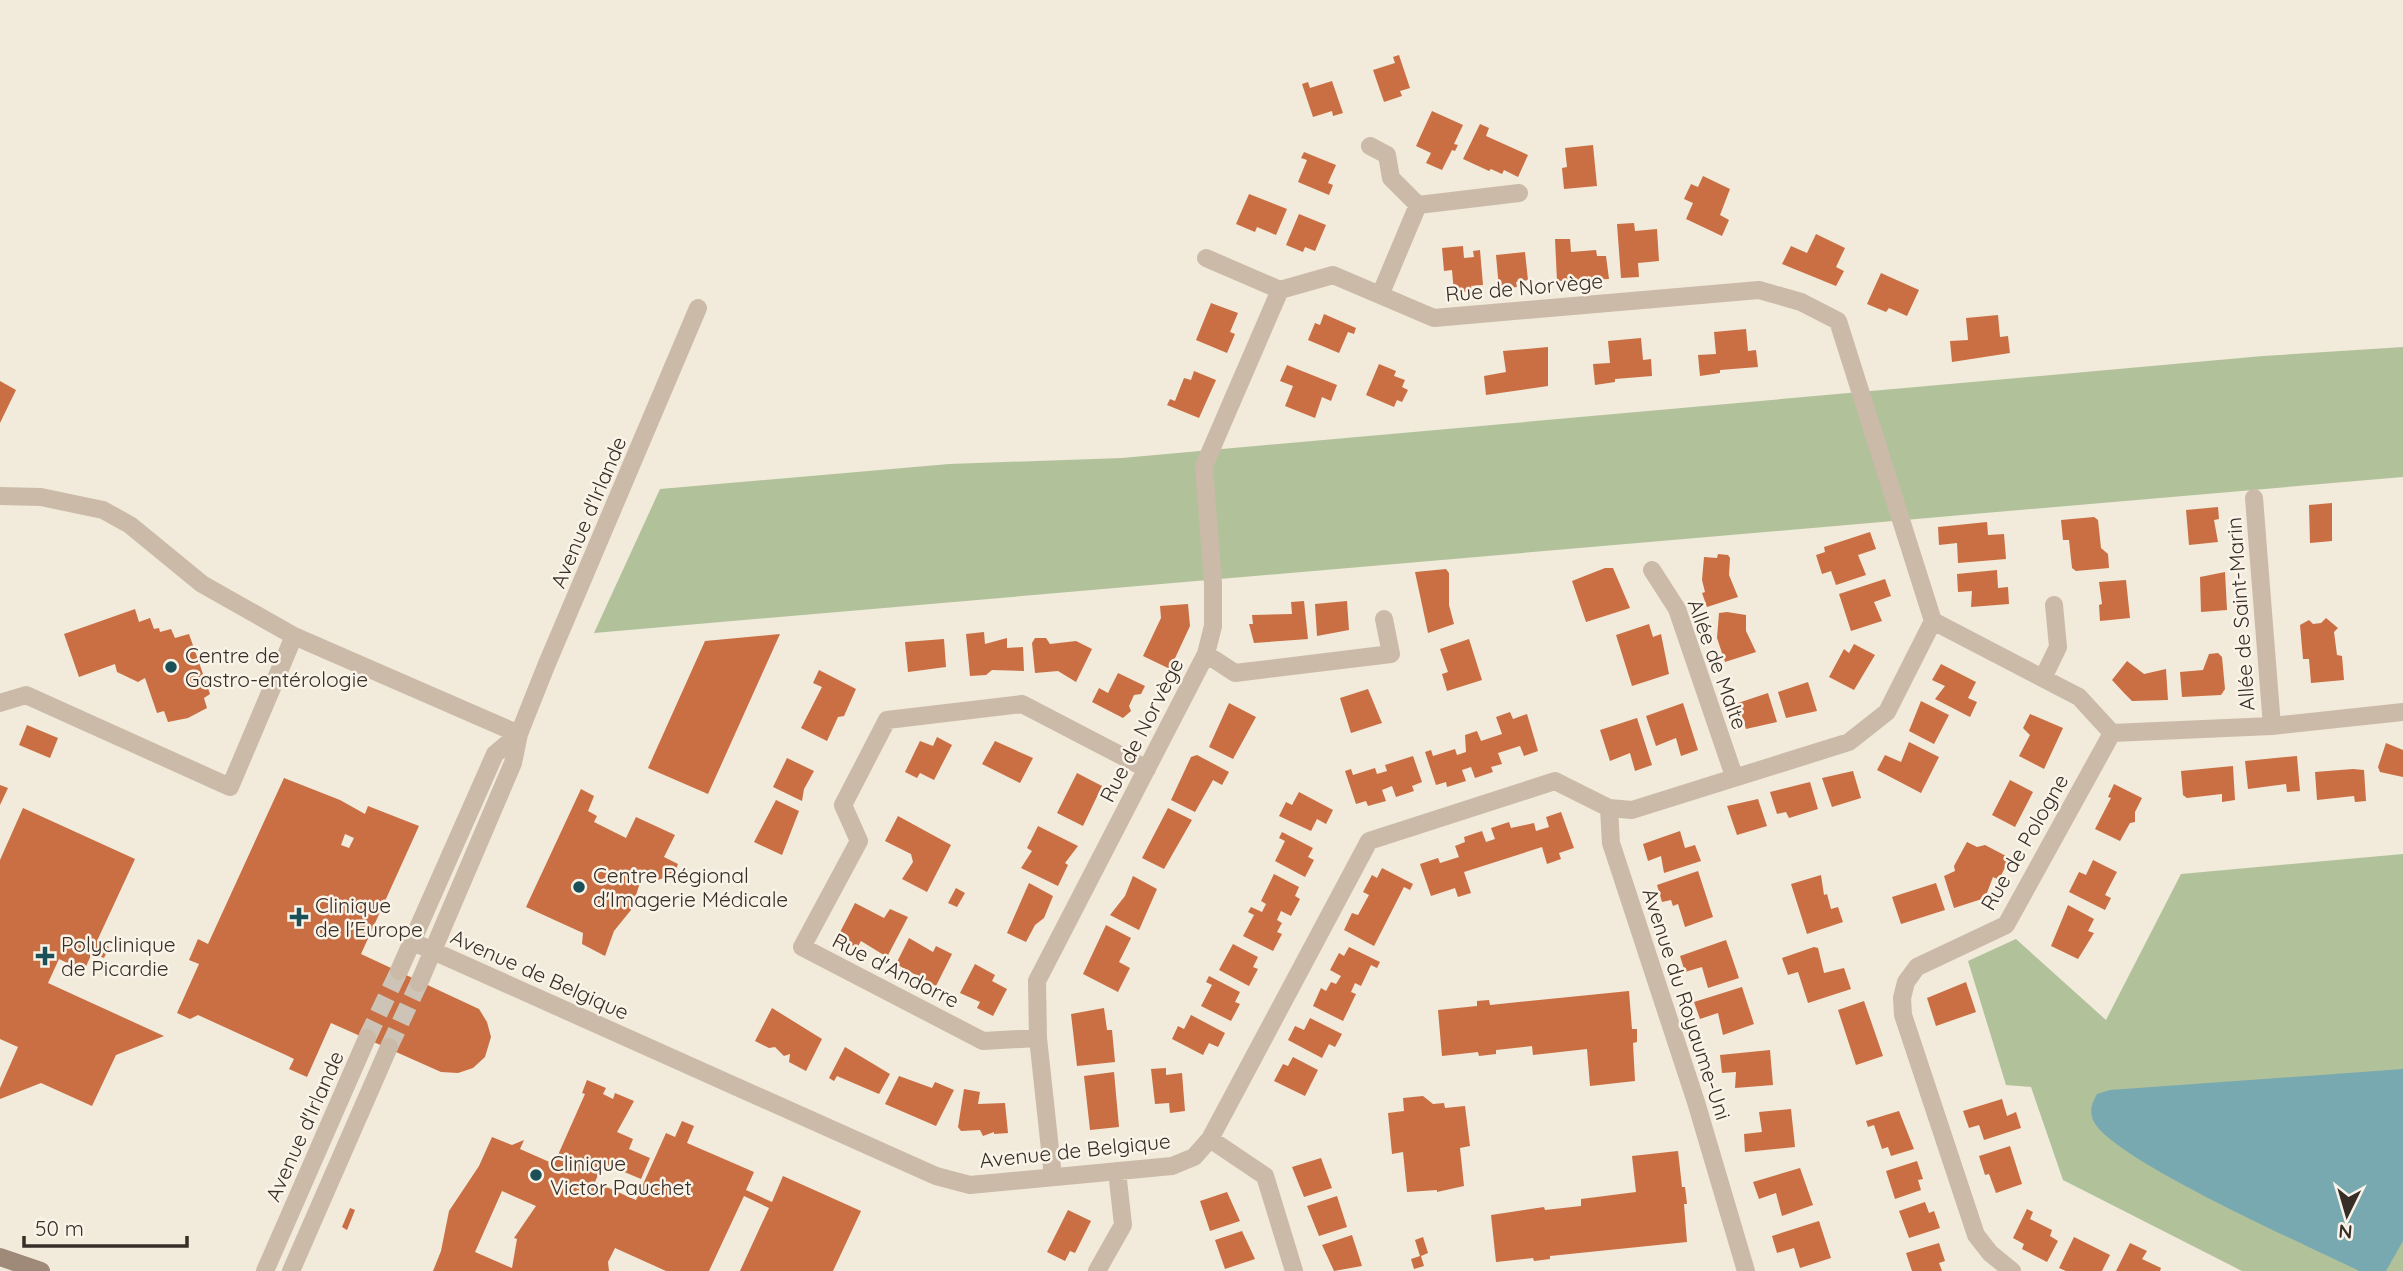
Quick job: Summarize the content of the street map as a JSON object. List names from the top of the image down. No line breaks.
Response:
{"streets":{"street":["Rue de Norvège","Avenue d'Irlande","Allée de Saint-Marin","Allée de Malte","Rue de Pologne","Rue d'Andorre","Avenue de Belgique","Avenue du Royaume-Uni"]},"crossings":[["Rue de Norvège","Rue d'Andorre"],["Rue de Norvège","Avenue de Belgique"],["Avenue d'Irlande","Avenue de Belgique"],["Avenue de Belgique","Avenue du Royaume-Uni"]],"places":{"other":["Centre de Gastro-entérologie","Centre Régional d'Imagerie Médicale","Clinique Victor Pauchet"],"health":["Clinique de l'Europe","Polyclinique de Picardie"]},"scale_bar":"50 m","north":"bottom"}
